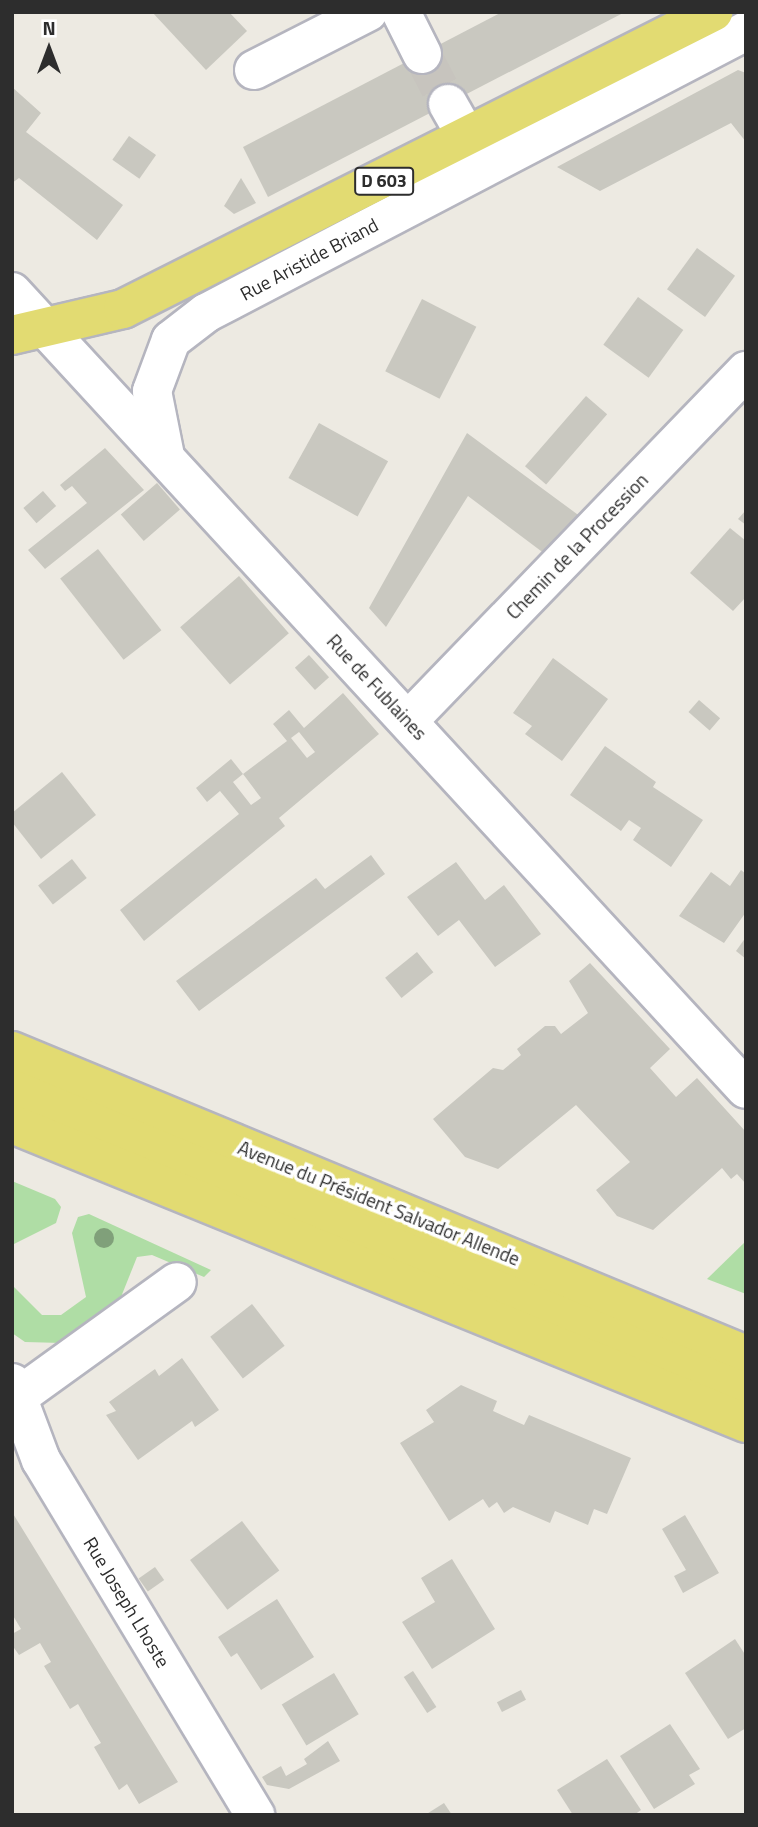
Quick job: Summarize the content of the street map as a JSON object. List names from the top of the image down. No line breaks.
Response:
{"streets":{"main road":["D 603","Rue Aristide Briand","Avenue du Président Salvador Allende"],"street":["Chemin de la Procession","Rue de Fublaines","Rue Joseph Lhoste"]},"crossings":[["Rue Aristide Briand","Rue de Fublaines"],["Chemin de la Procession","Rue de Fublaines"]],"north":"top"}
